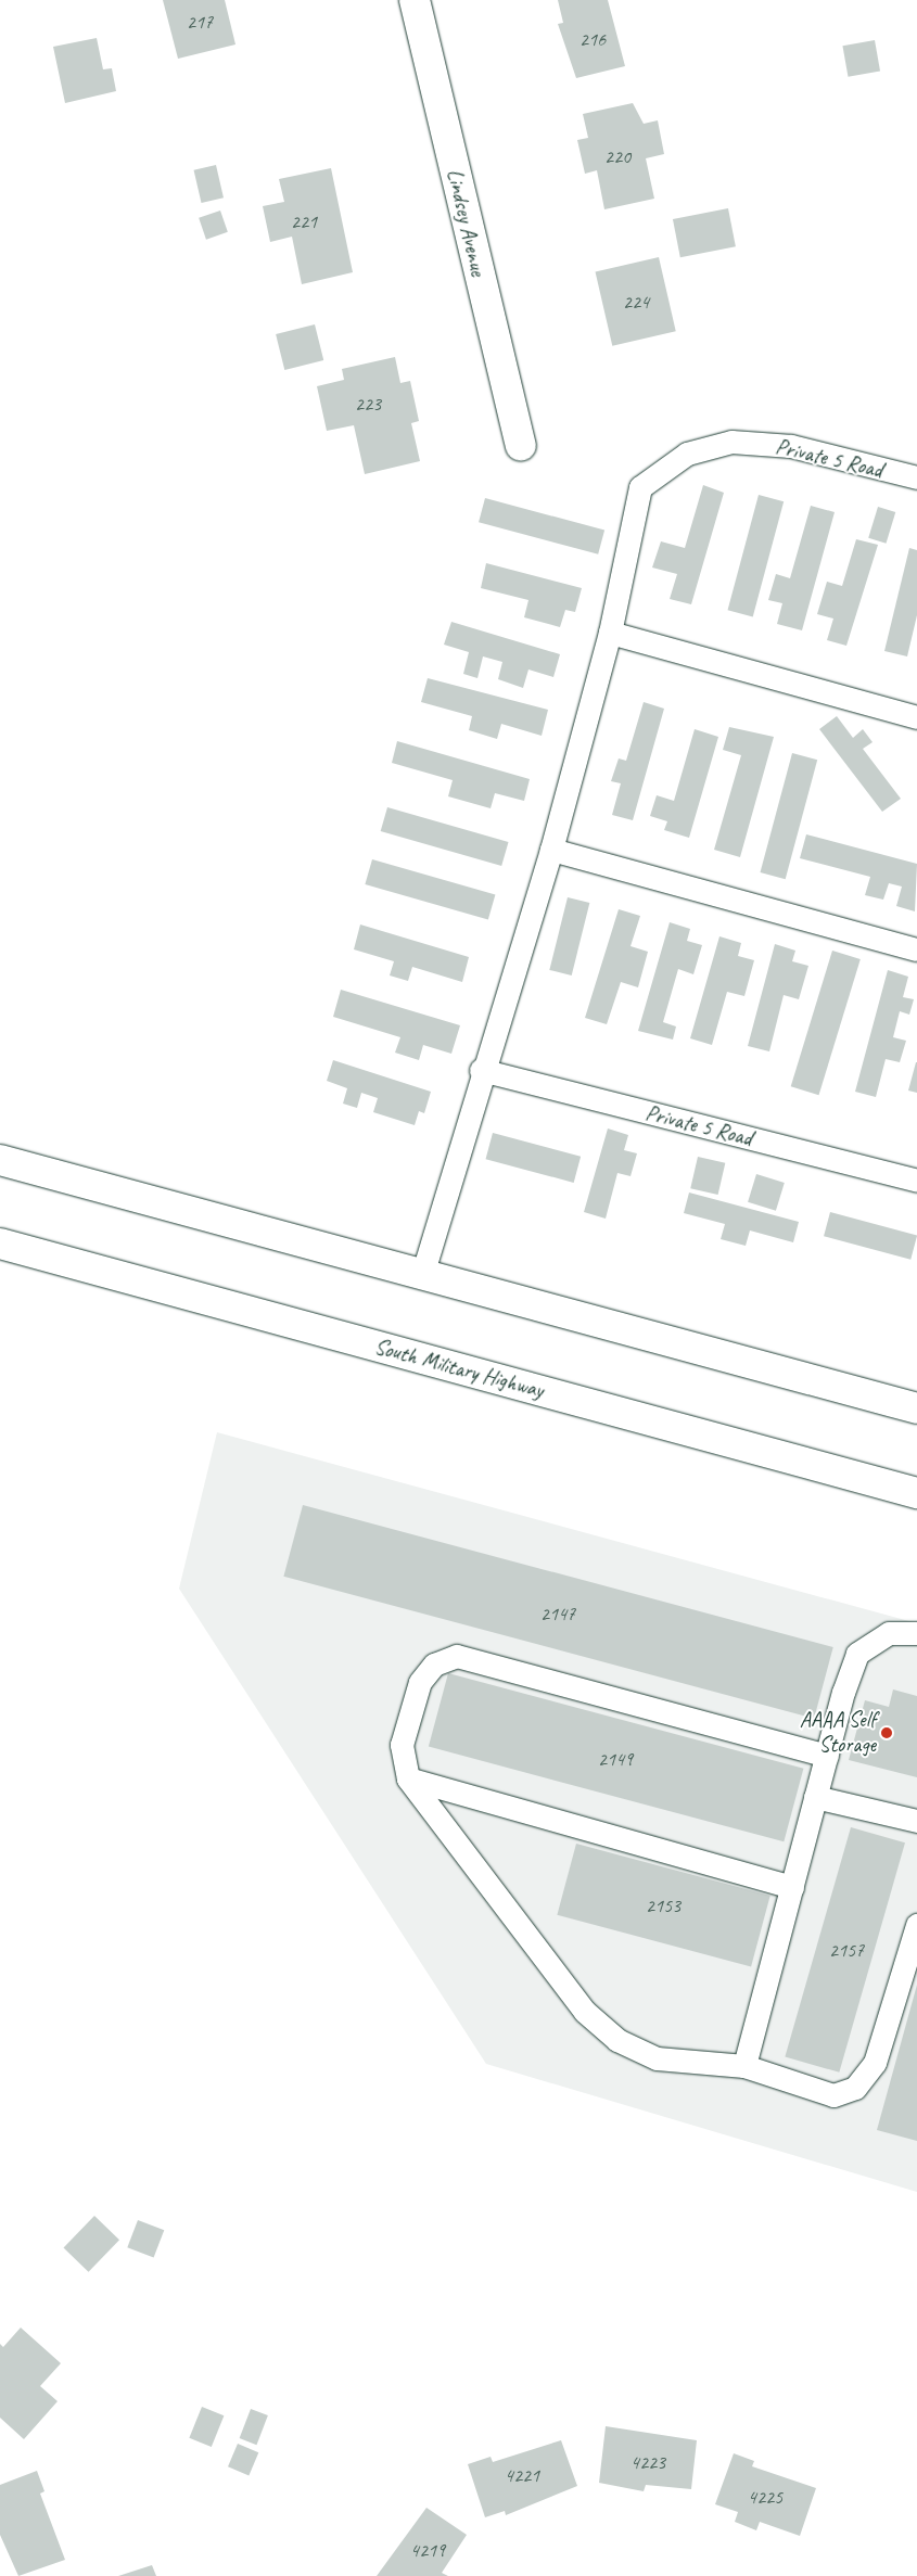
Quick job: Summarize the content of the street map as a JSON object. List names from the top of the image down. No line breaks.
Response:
{"streets":{"main road":["Lindsey Avenue","South Military Highway"],"lane":["Private 5 Road"]},"places":["AAAA Self Storage"],"house_numbers":["217","216","220","221","224","223","2147","2149","2153","2157","4223","4221","4225","4219"]}
